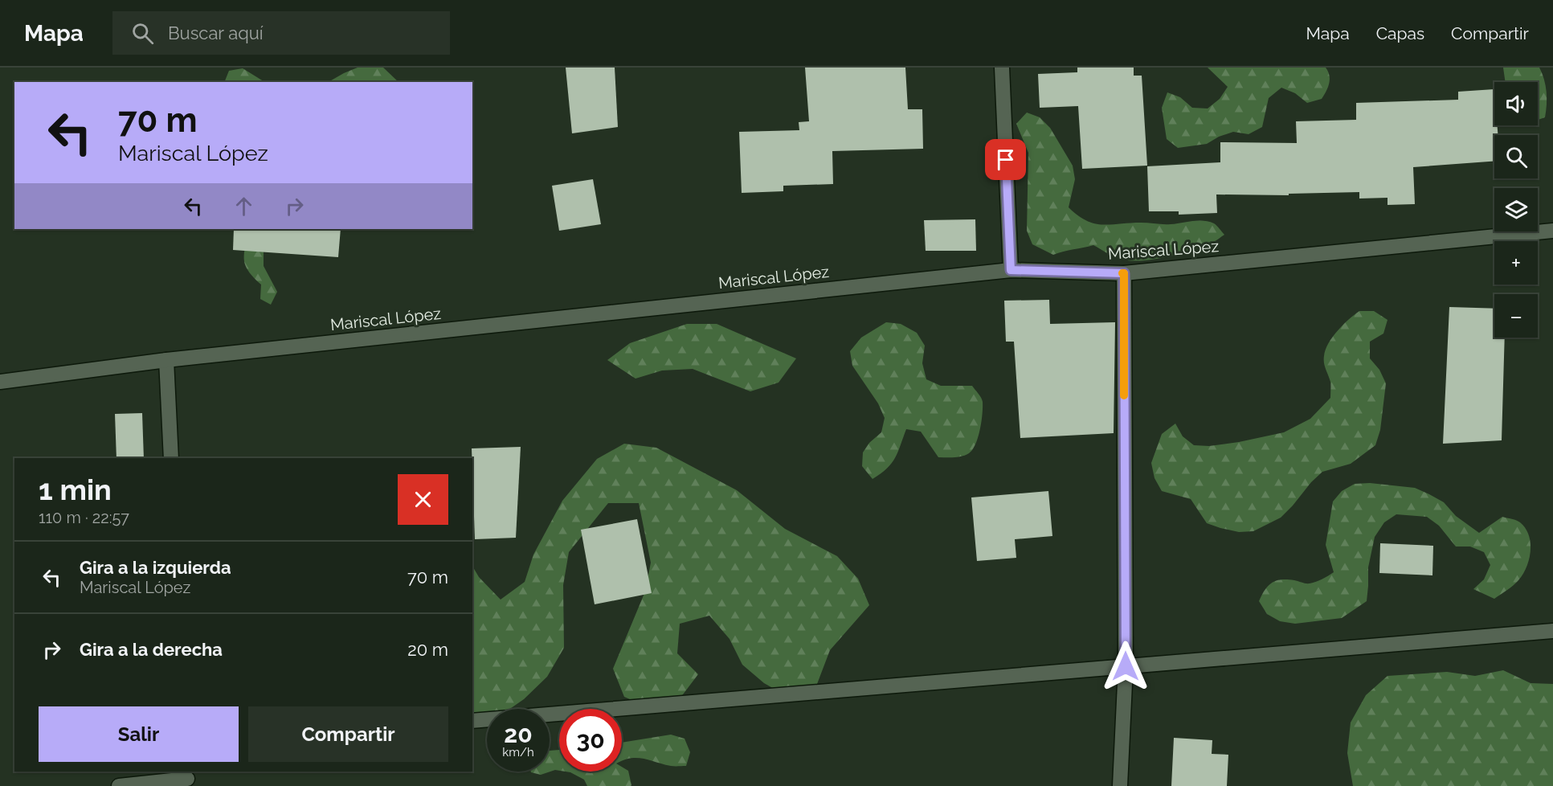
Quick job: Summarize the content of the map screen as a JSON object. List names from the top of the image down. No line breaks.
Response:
{"streets":{"street":["Mariscal López"]},"page":{"header":"Mapa","search":"Buscar aquí","nav":["Mapa","Capas","Compartir"],"map_buttons":["+","−"],"turn":["70 m","Mariscal López"],"heading":["1 min","110 m · 22:57"],"list":[{"name":"Gira a la izquierda","note":"Mariscal López","value":"70 m"},{"name":"Gira a la derecha","value":"20 m"}],"buttons":["Salir","Compartir"],"speed":"20 km/h","limit":"30"}}
